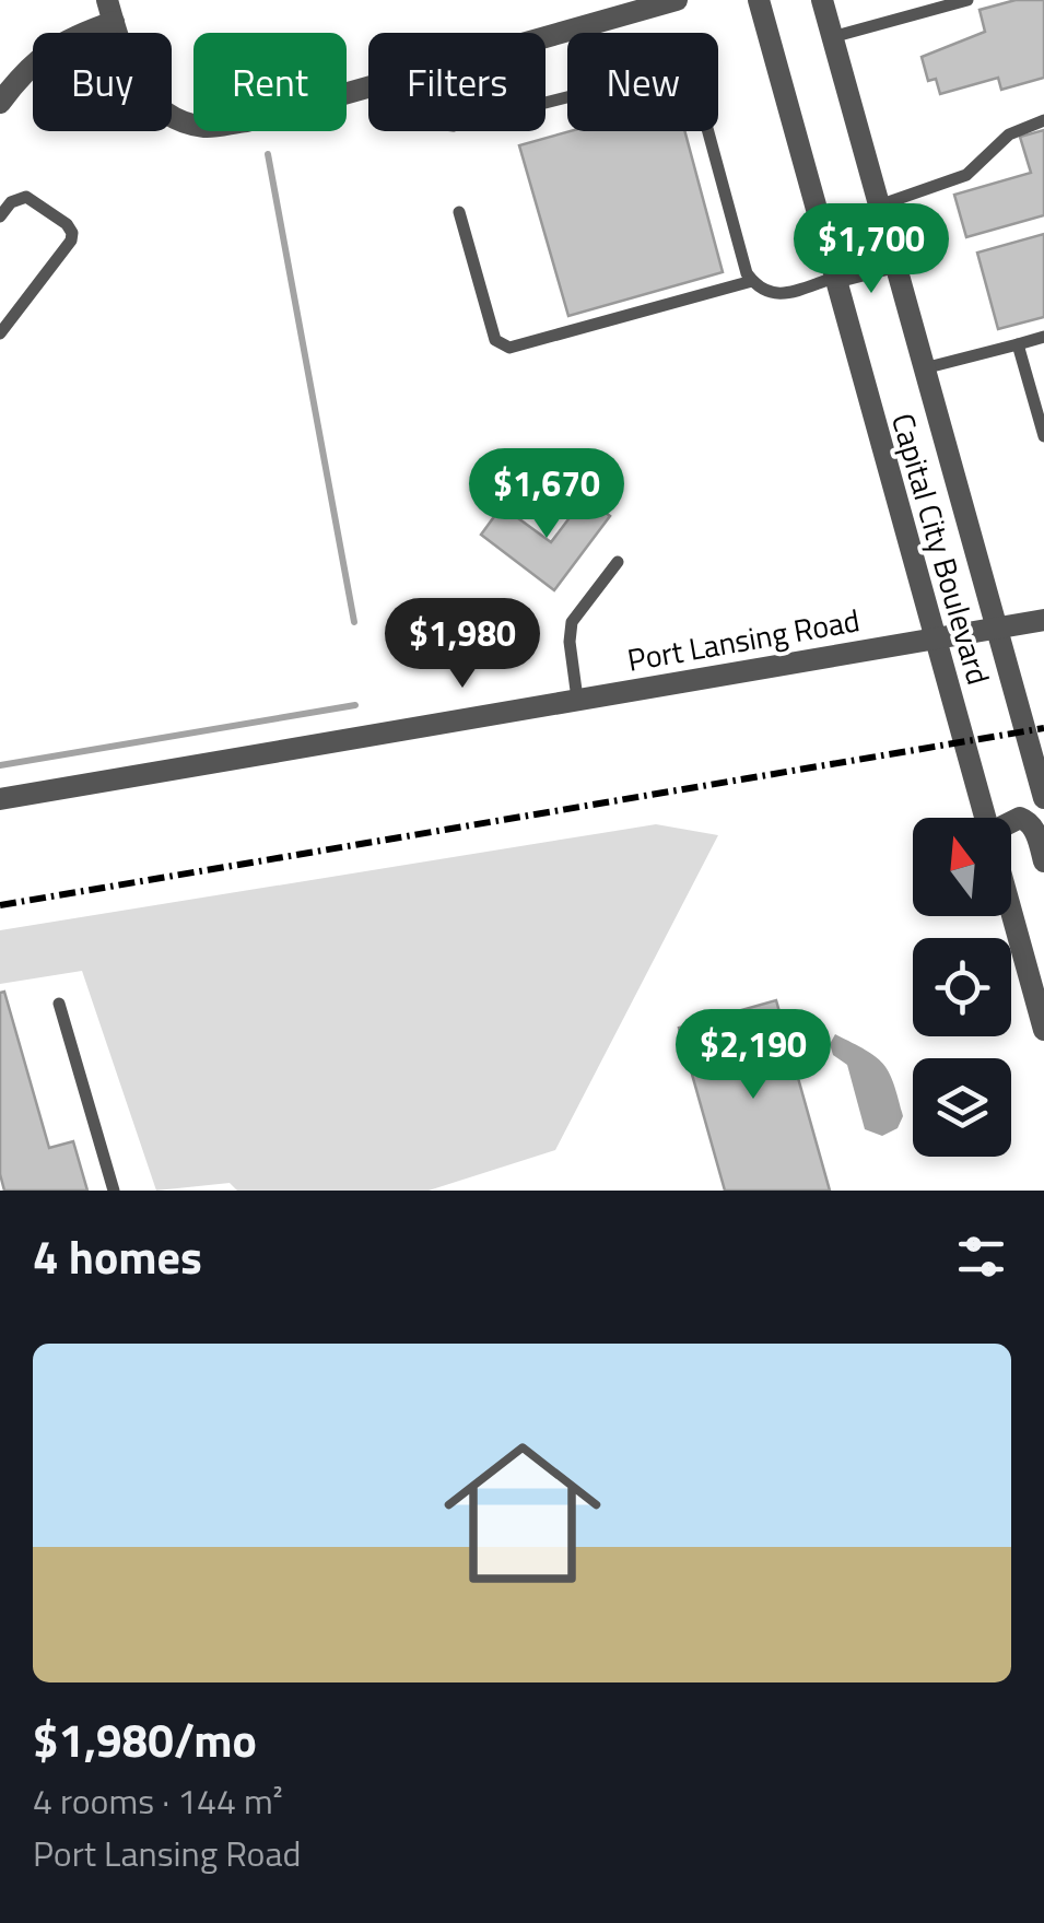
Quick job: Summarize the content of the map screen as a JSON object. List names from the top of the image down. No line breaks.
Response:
{"streets":{"street":["Capital City Boulevard","Port Lansing Road"]},"crossings":[["Capital City Boulevard","Port Lansing Road"]],"north":"top","page":{"chip":["Buy","Rent","Filters","New"],"price":["$1,700","$1,670","$1,980","$2,190"],"heading":"4 homes","list":[{"name":"$1,980/mo","note":"4 rooms · 144 m² · Port Lansing Road"}]}}
